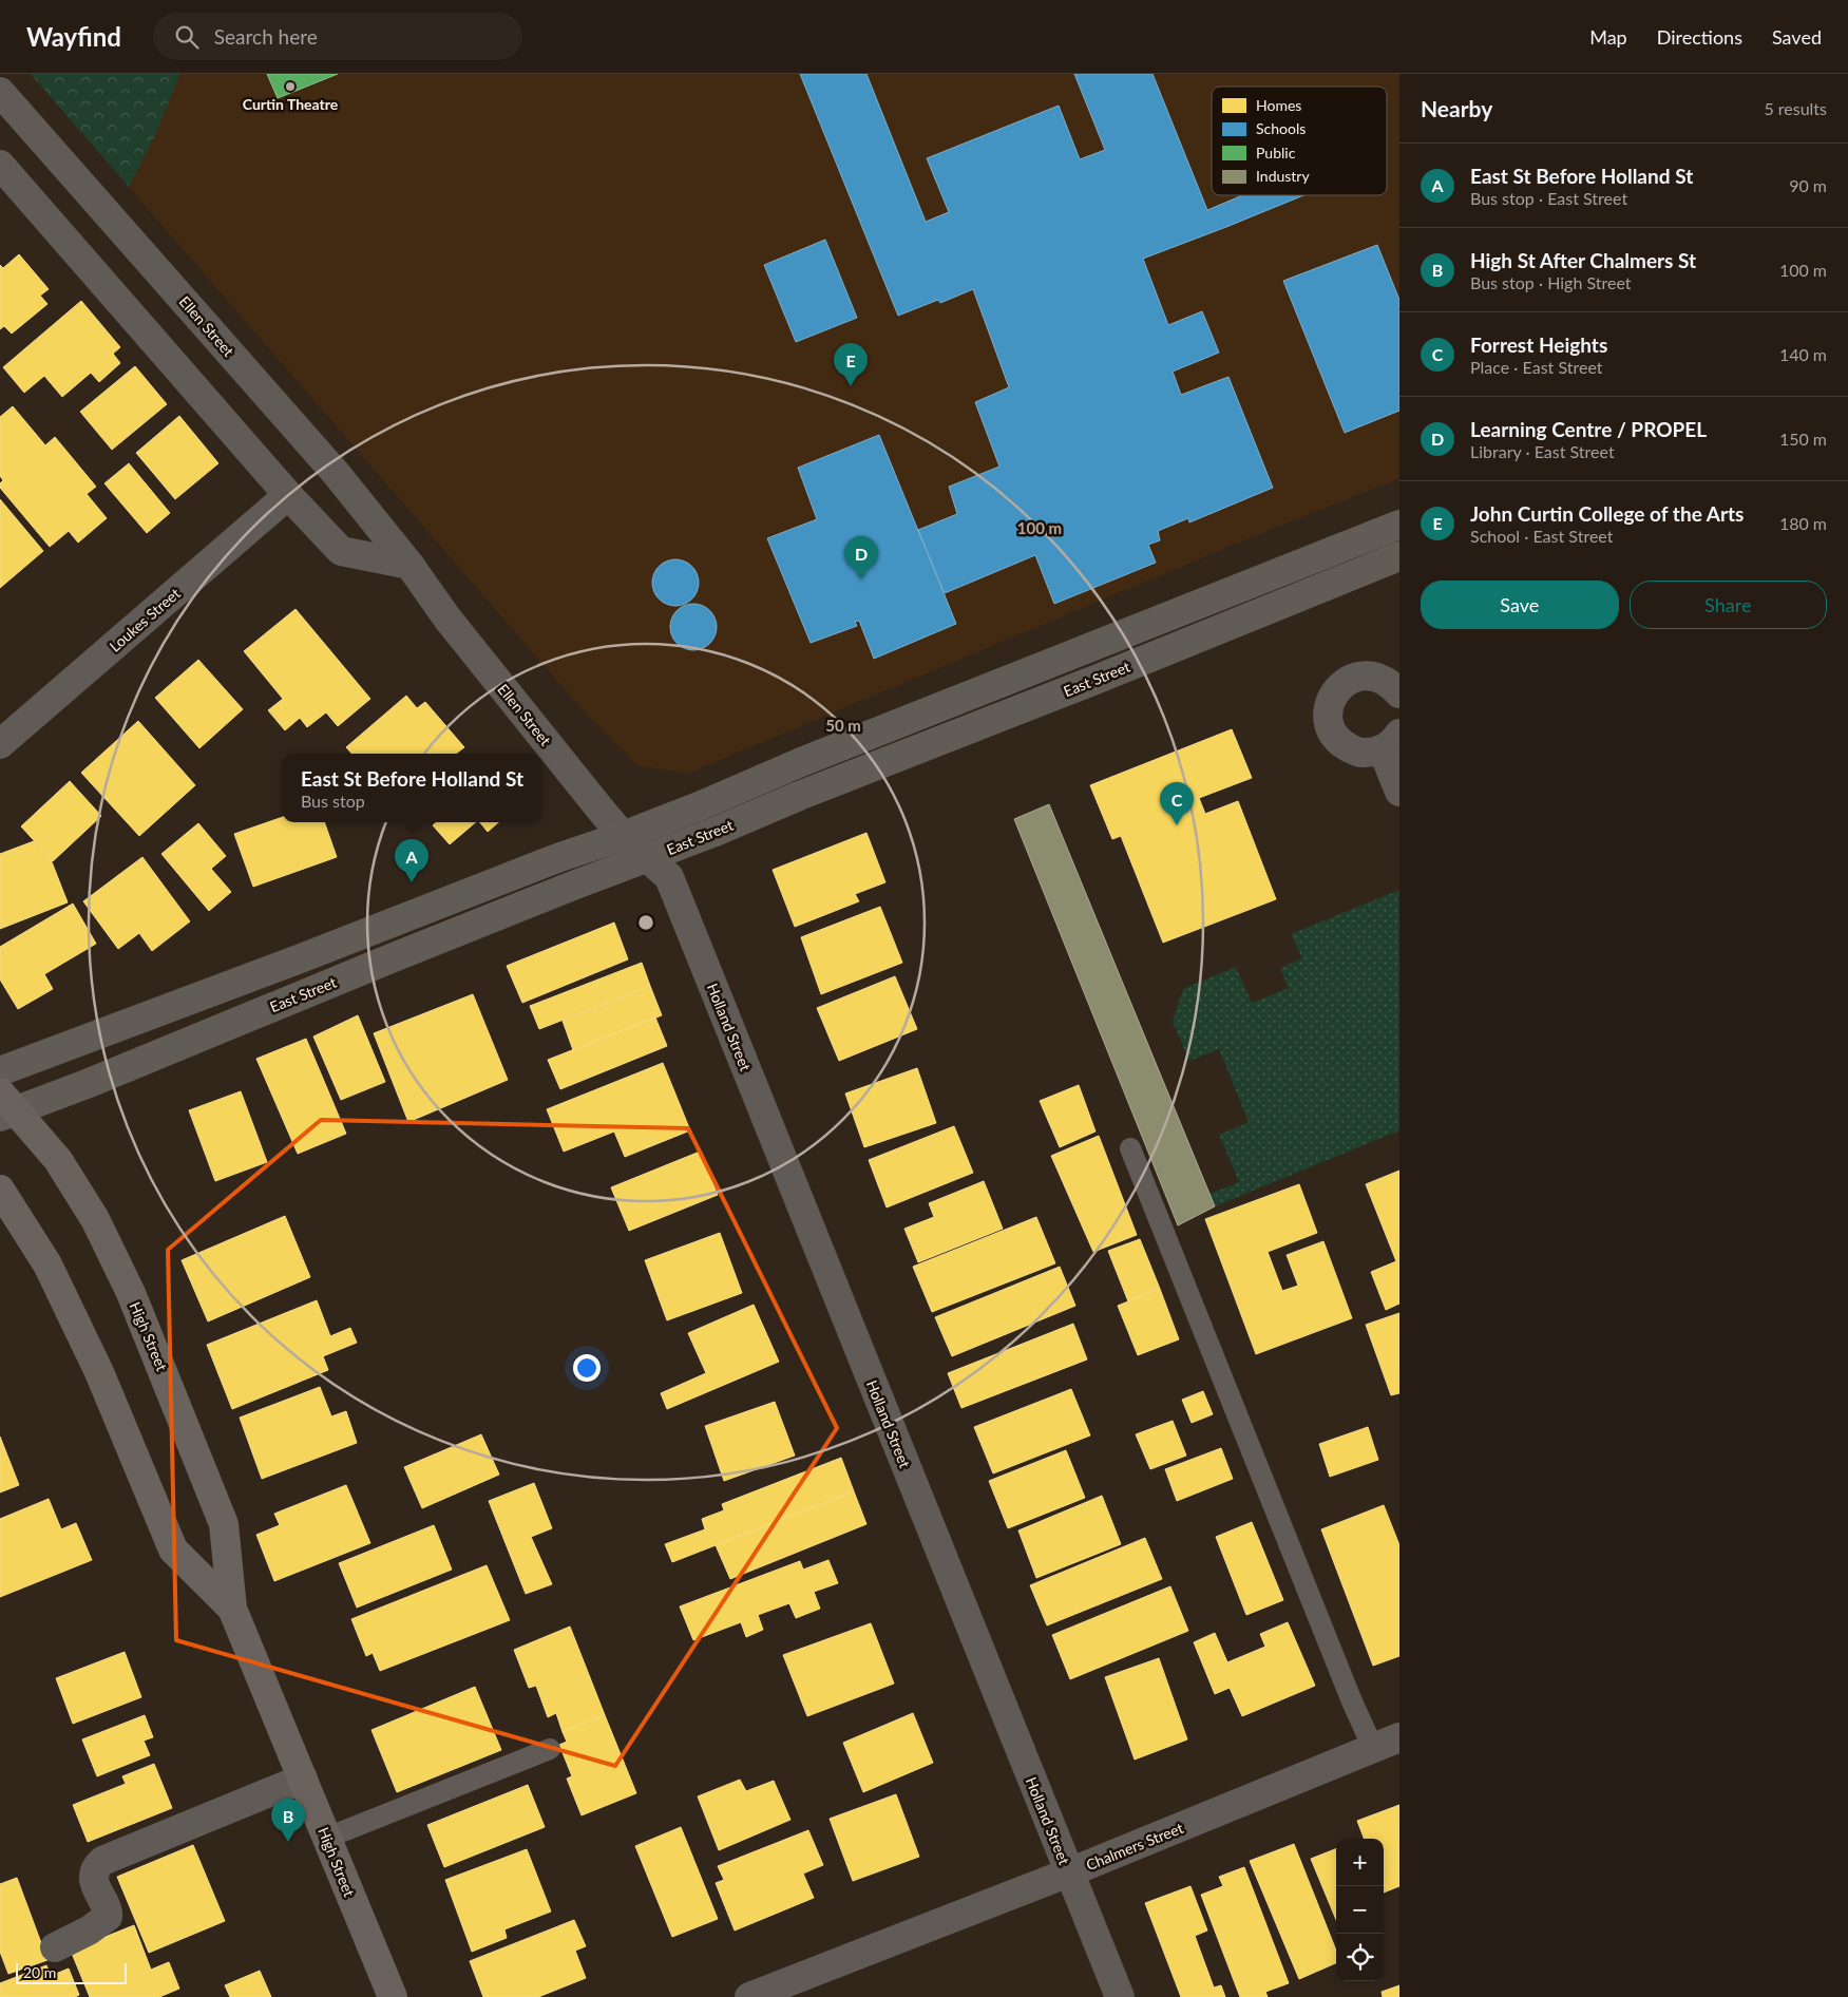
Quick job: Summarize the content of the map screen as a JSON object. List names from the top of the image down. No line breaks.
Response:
{"streets":{"main road":["High Street"],"street":["Ellen Street","Loukes Street","East Street","Holland Street","Chalmers Street"]},"crossings":[["Ellen Street","East Street"],["Ellen Street","Holland Street"],["East Street","Holland Street"],["East Street","High Street"],["Holland Street","Chalmers Street"]],"places":["Curtin Theatre"],"legend":["Homes","Schools","Public","Industry"],"scale_bar":"20 m","page":{"header":"Wayfind","search":"Search here","nav":["Map","Directions","Saved"],"heading":["Nearby","5 results"],"list":[{"mark":"A","name":"East St Before Holland St","note":"Bus stop · East Street","value":"90 m"},{"mark":"B","name":"High St After Chalmers St","note":"Bus stop · High Street","value":"100 m"},{"mark":"C","name":"Forrest Heights","note":"Place · East Street","value":"140 m"},{"mark":"D","name":"Learning Centre / PROPEL","note":"Library · East Street","value":"150 m"},{"mark":"E","name":"John Curtin College of the Arts","note":"School · East Street","value":"180 m"}],"pins":["E","D","C","A","B"],"buttons":["Save","Share"],"popup":["East St Before Holland St","Bus stop"],"map_buttons":["+","−"],"scale":"20 m"},"rings":["100 m","50 m"]}
